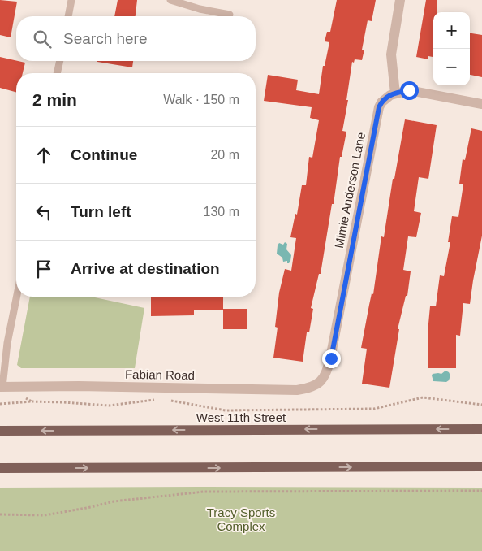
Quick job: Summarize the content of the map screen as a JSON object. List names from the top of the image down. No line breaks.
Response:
{"streets":{"main road":["West 11th Street"],"street":["Mimie Anderson Lane","Fabian Road"]},"crossings":[["Mimie Anderson Lane","Fabian Road"]],"parks":["Tracy Sports Complex"],"page":{"map_buttons":["+","−"],"search":"Search here","heading":["2 min","Walk · 150 m"],"list":[["Continue","20 m"],["Turn left","130 m"],"Arrive at destination"]}}
